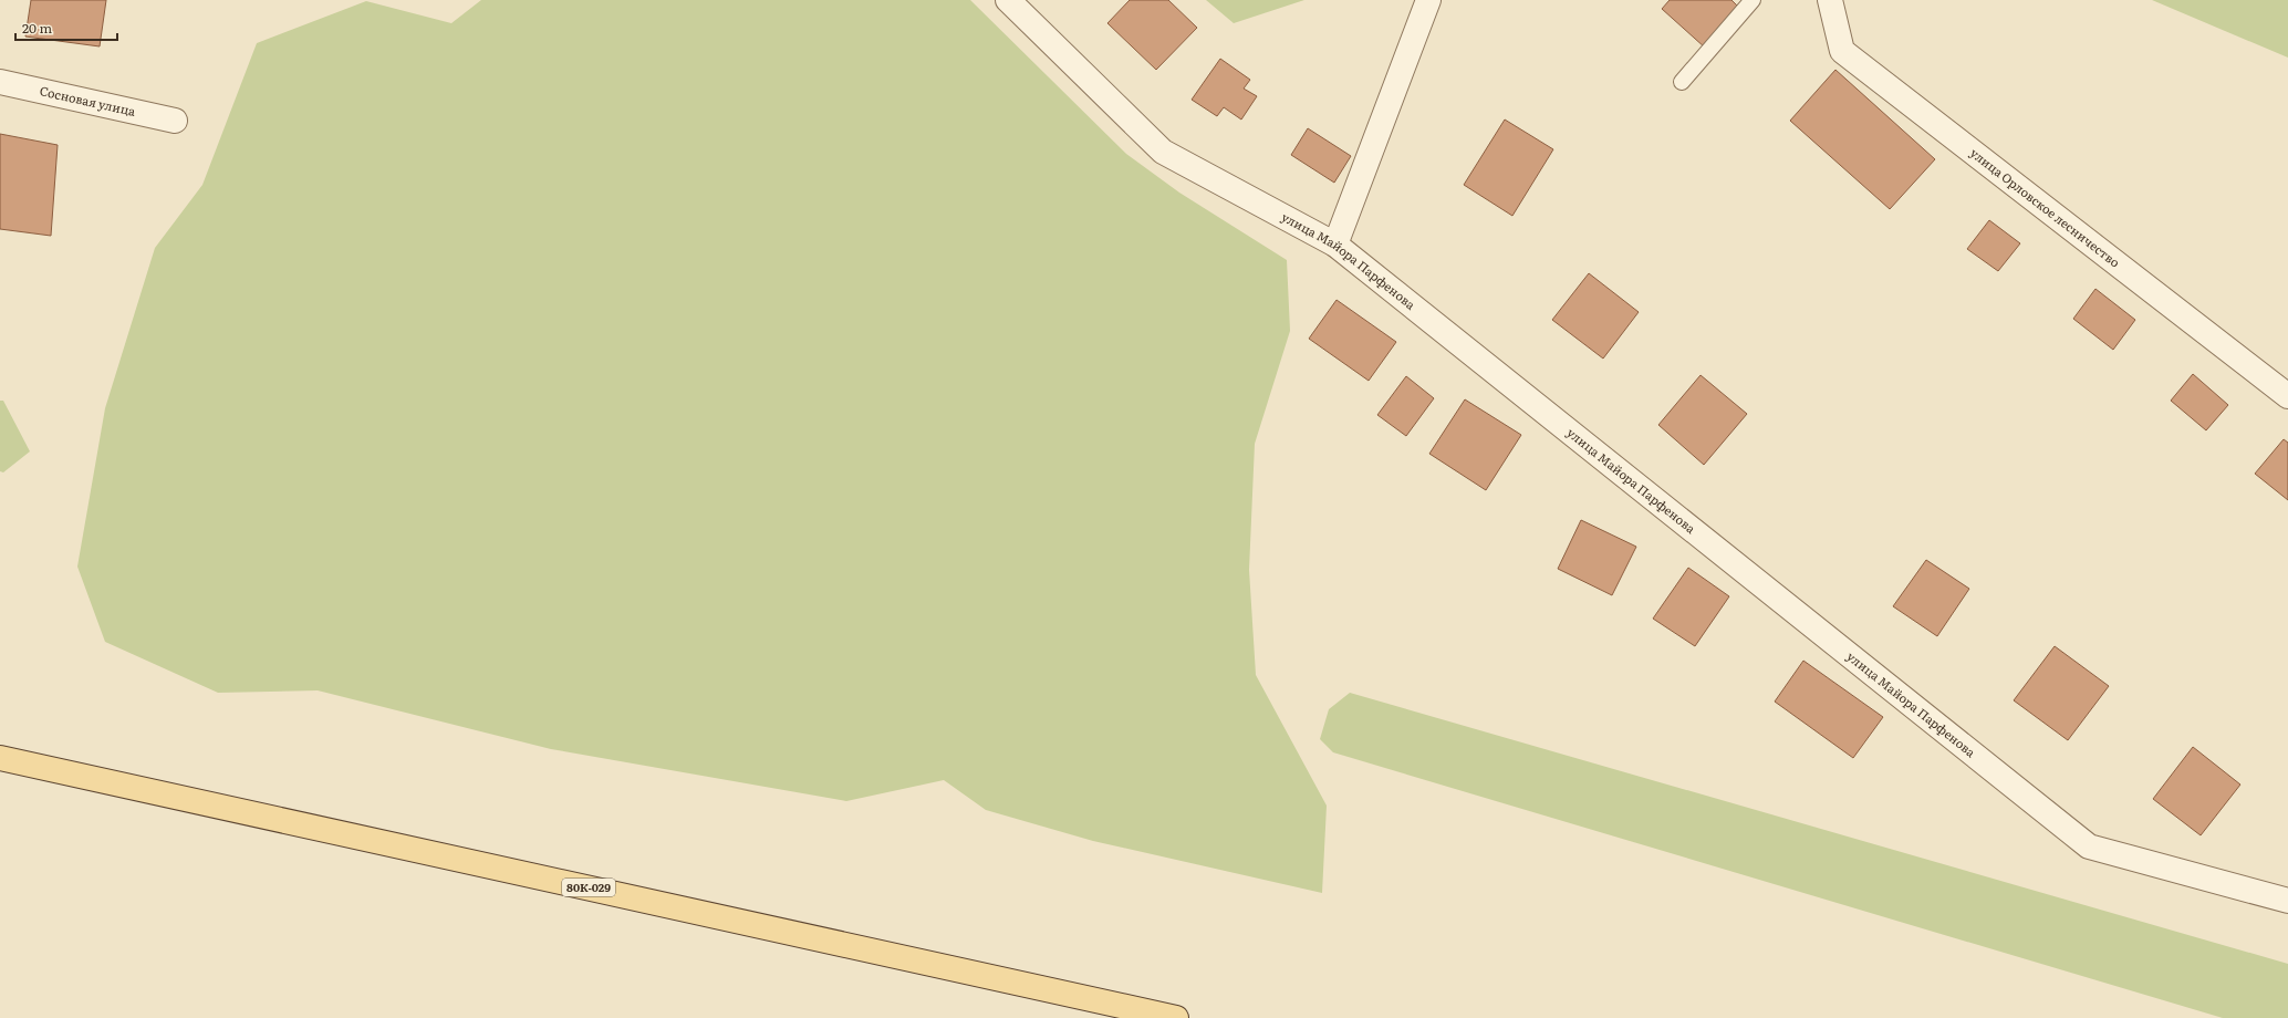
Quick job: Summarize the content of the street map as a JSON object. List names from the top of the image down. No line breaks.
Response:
{"streets":{"main road":["80К-029"],"street":["Сосновая улица","улица Орловское лесничество","улица Майора Парфенова"]},"scale_bar":"20 m"}
